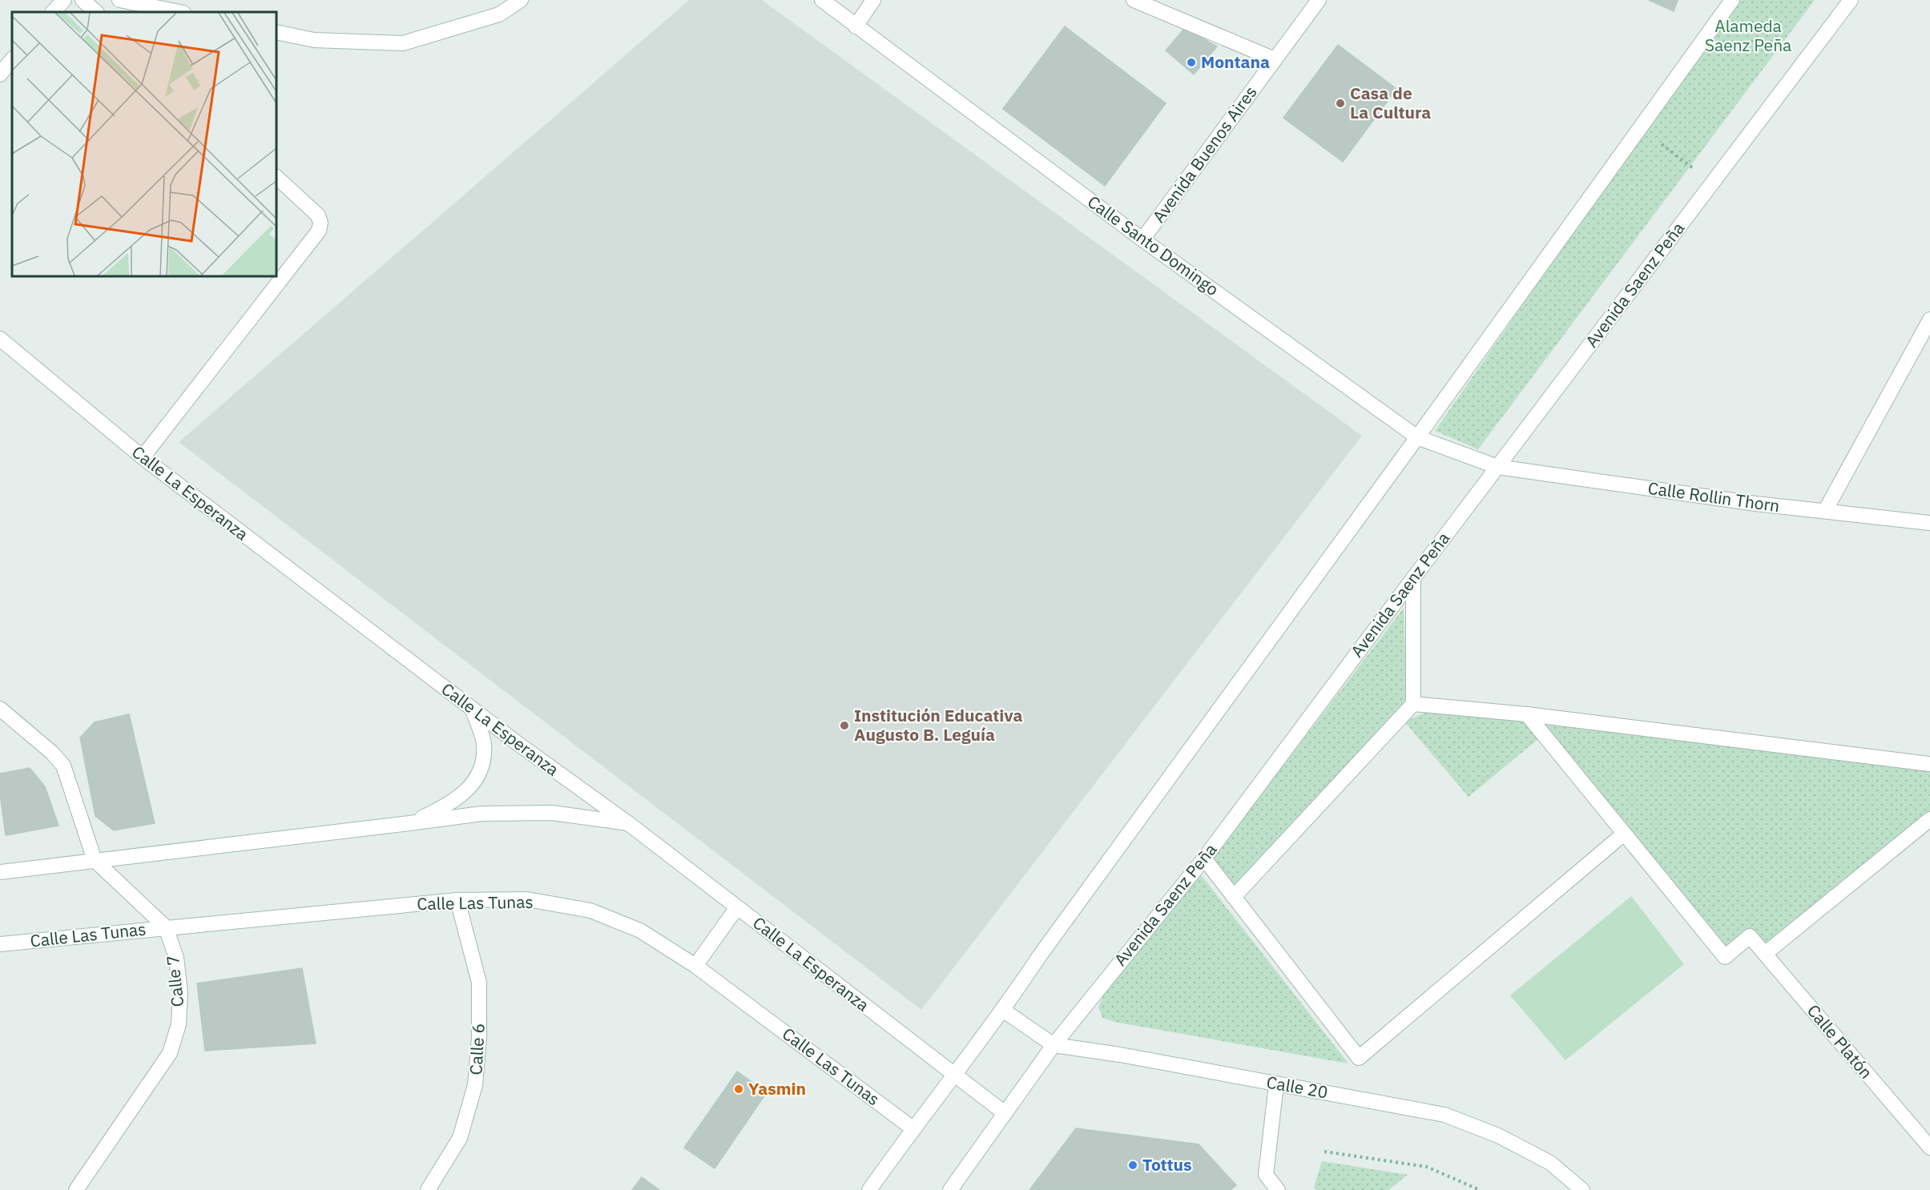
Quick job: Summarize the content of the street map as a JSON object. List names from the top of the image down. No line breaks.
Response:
{"streets":{"street":["Avenida Buenos Aires","Calle Santo Domingo","Avenida Saenz Peña","Calle La Esperanza","Calle Rollin Thorn","Calle Las Tunas","Calle 7","Calle Platón","Calle 6","Calle 20"]},"crossings":[["Avenida Buenos Aires","Calle Santo Domingo"],["Calle Santo Domingo","Avenida Saenz Peña"],["Calle Santo Domingo","Calle Rollin Thorn"],["Avenida Saenz Peña","Calle La Esperanza"],["Avenida Saenz Peña","Calle Rollin Thorn"],["Avenida Saenz Peña","Calle 20"],["Calle Las Tunas","Calle 7"],["Calle Las Tunas","Calle 6"]],"parks":["Alameda Saenz Peña"],"places":["Montana","Casa de La Cultura","Institución Educativa Augusto B. Leguía","Yasmin","Tottus"]}
